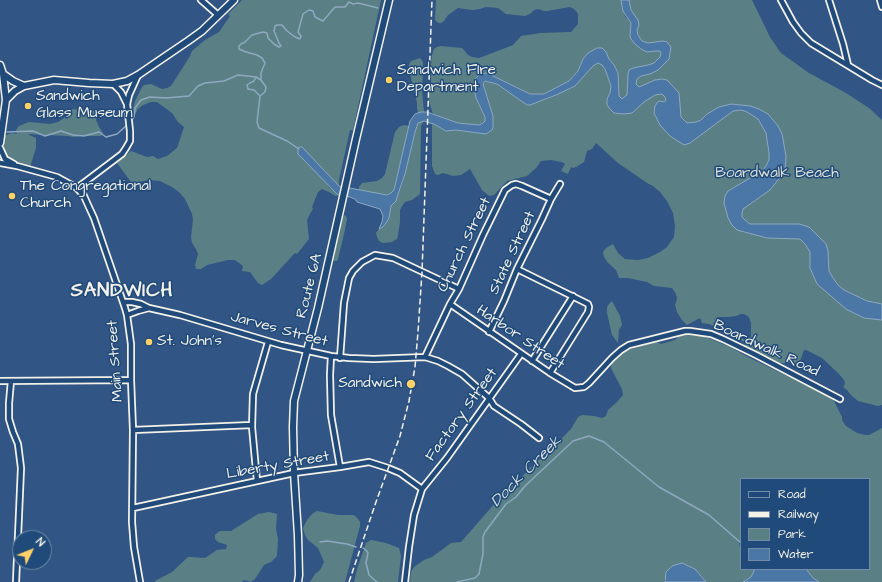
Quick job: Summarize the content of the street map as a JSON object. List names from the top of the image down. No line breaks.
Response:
{"streets":{"main road":["Route 6A"],"street":["Church Street","State Street","Jarves Street","Harbor Street","Boardwalk Road","Main Street","Factory Street","Liberty Street"]},"crossings":[["Church Street","State Street"],["Church Street","Jarves Street"],["Church Street","Harbor Street"],["State Street","Harbor Street"],["Route 6A","Jarves Street"],["Route 6A","Liberty Street"],["Jarves Street","Main Street"],["Jarves Street","Factory Street"],["Harbor Street","Boardwalk Road"],["Harbor Street","Factory Street"],["Main Street","Liberty Street"],["Factory Street","Liberty Street"]],"districts":["SANDWICH"],"water":["Dock Creek"],"parks":["Boardwalk Beach"],"places":["Sandwich FIre Department","Sandwich Glass Museum","The Congregational Church","St. John's","Sandwich"],"legend":["Road","Railway","Park","Water"],"north":"top right"}
